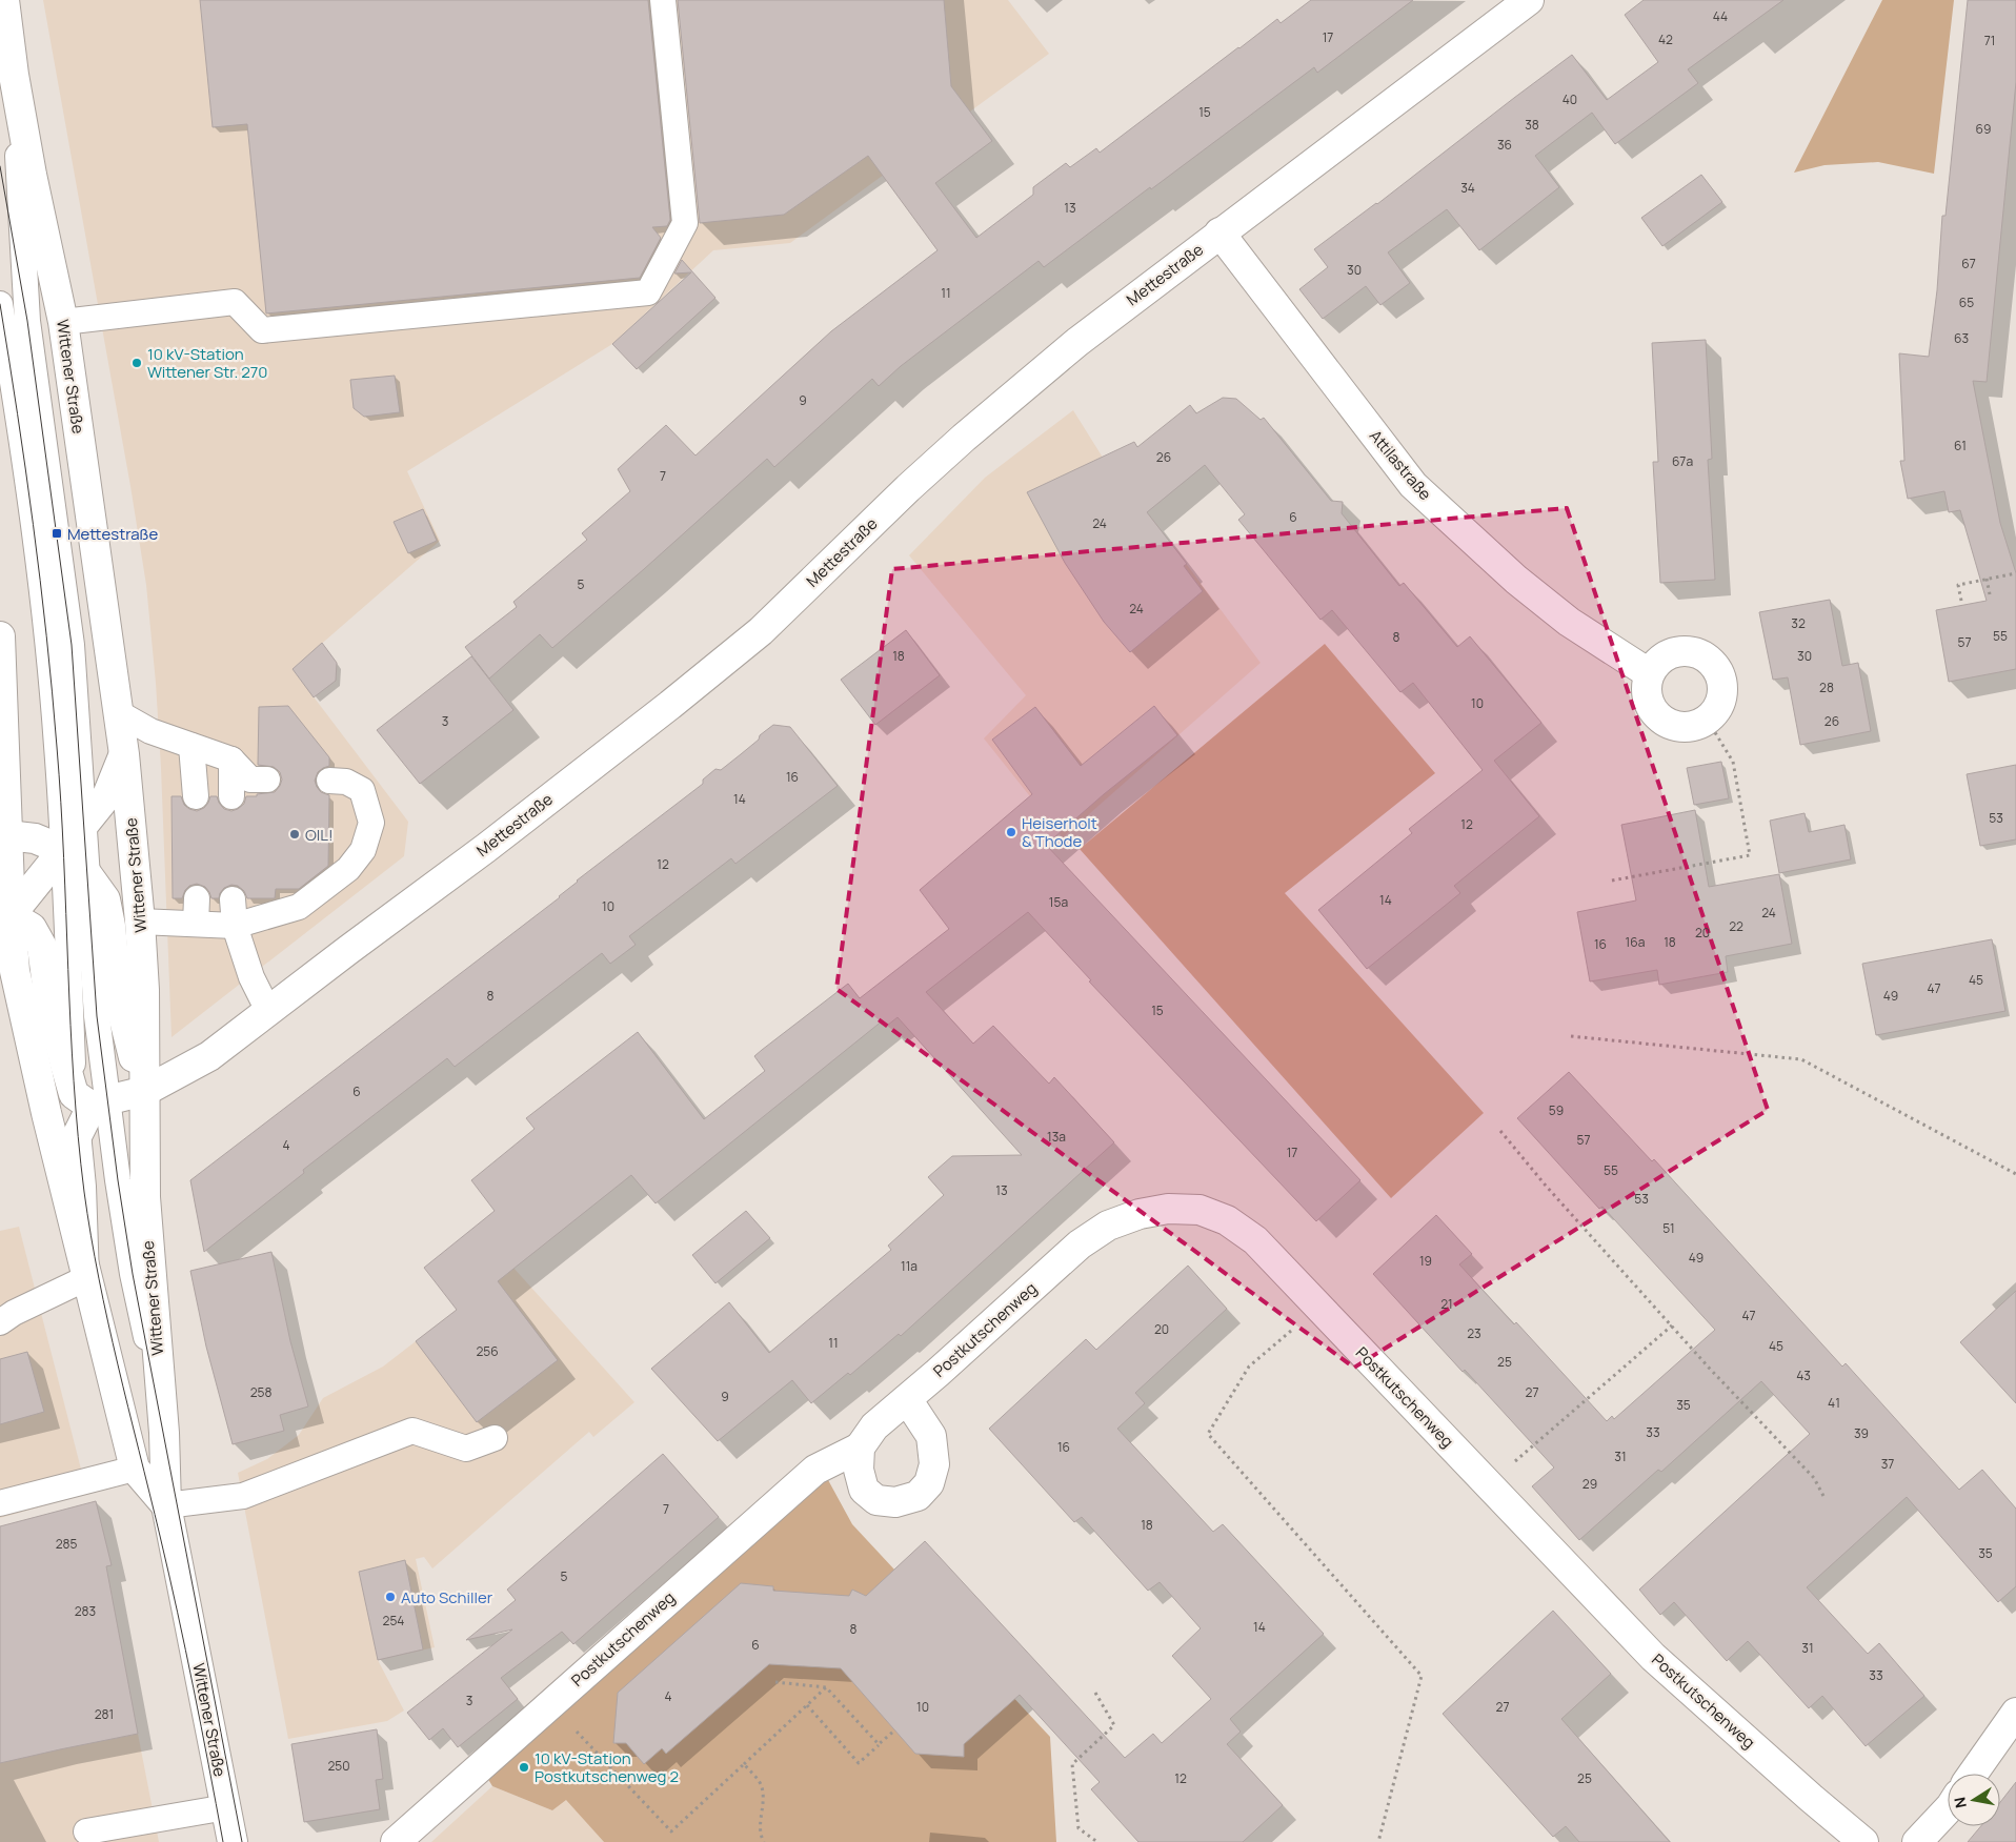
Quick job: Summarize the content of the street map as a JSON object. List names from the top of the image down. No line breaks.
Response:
{"streets":{"street":["Mettestraße","Wittener Straße","Attilastraße","Postkutschenweg"]},"crossings":[["Mettestraße","Wittener Straße"],["Mettestraße","Attilastraße"]],"places":{"other":["10 kV-Station Wittener Str. 270","Heiserholt & Thode","OIL!","Auto Schiller","10 kV-Station Postkutschenweg 2"],"transit":["Mettestraße"]},"house_numbers":["44","17","42","71","40","15","38","69","36","34","13","67","30","11","65","63","9","61","26","67a","7","6","24","5","24","32","55","8","57","18","30","28","10","3","26","16","14","53","12","12","14","15a","10","24","22","20","16a","18","16","45","47","8","49","15","6","59","13a","57","4","17","55","13","53","51","49","19","11a","21","47","20","23","11","45","256","25","43","258","27","9","41","35","33","39","16","31","37","29","7","18","285","35","5","283","254","14","8","6","31","33","4","3","10","27","281","250","12","25"],"north":"left"}
